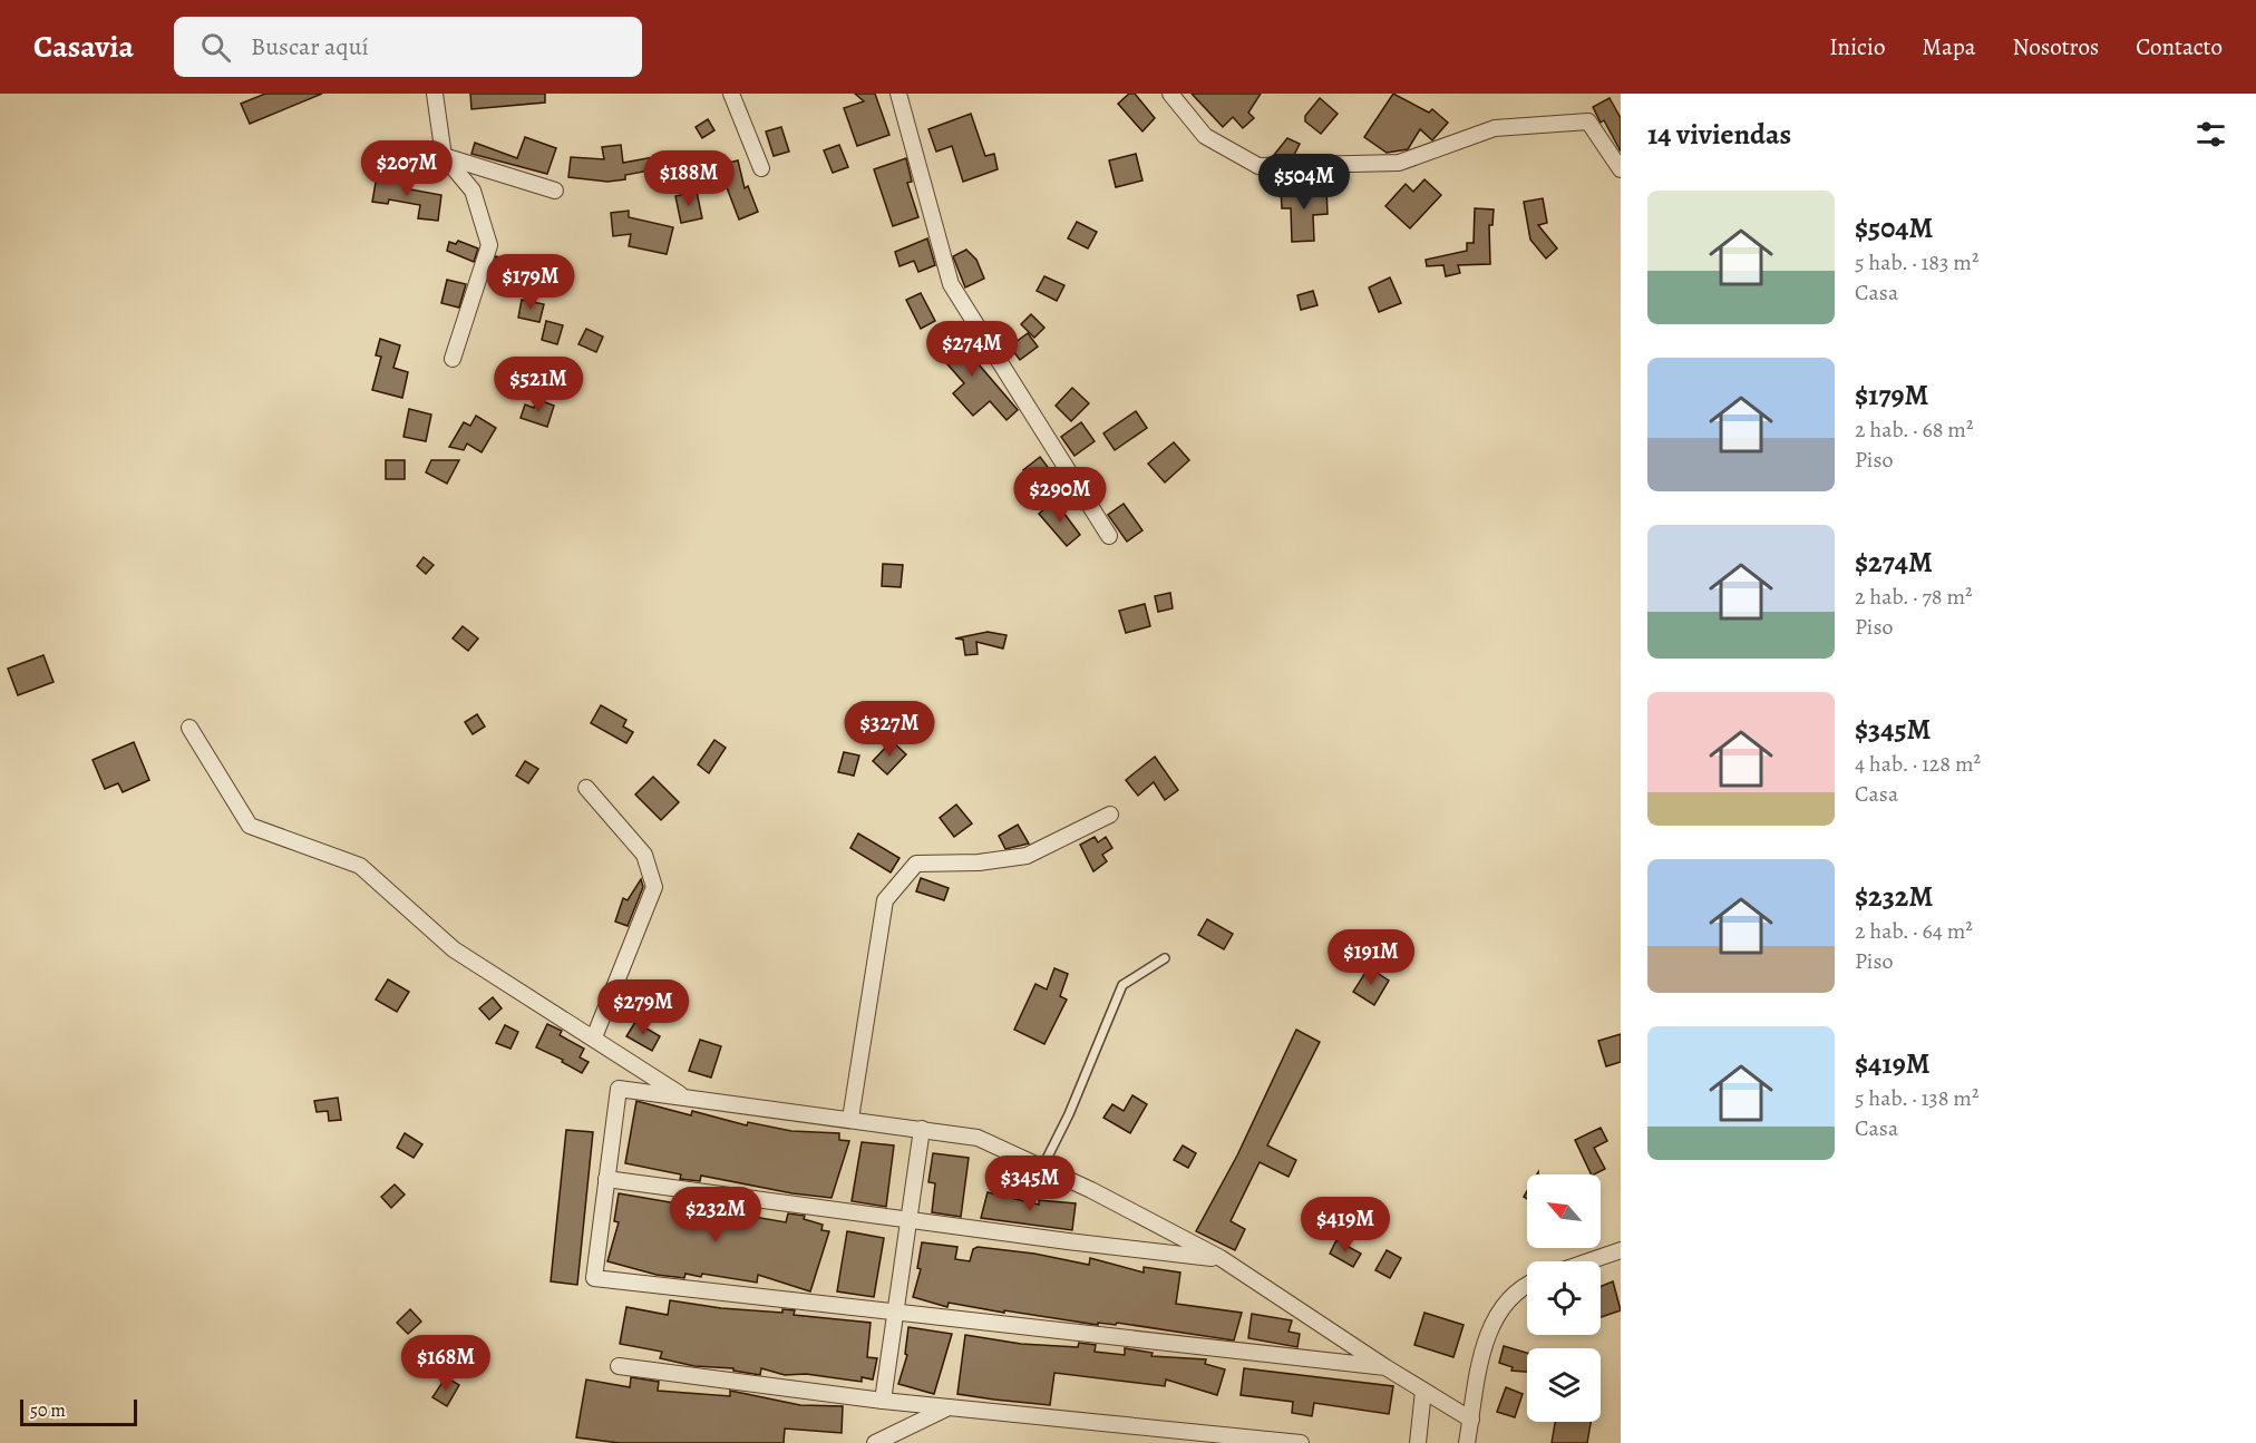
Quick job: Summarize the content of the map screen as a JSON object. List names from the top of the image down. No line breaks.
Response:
{"scale_bar":"50 m","north":"top left","page":{"header":"Casavia","search":"Buscar aquí","nav":["Inicio","Mapa","Nosotros","Contacto"],"heading":"14 viviendas","price":["$207M","$188M","$504M","$179M","$274M","$521M","$290M","$327M","$191M","$279M","$345M","$232M","$419M","$168M"],"list":[{"name":"$504M","note":"5 hab. · 183 m² · Casa"},{"name":"$179M","note":"2 hab. · 68 m² · Piso"},{"name":"$274M","note":"2 hab. · 78 m² · Piso"},{"name":"$345M","note":"4 hab. · 128 m² · Casa"},{"name":"$232M","note":"2 hab. · 64 m² · Piso"},{"name":"$419M","note":"5 hab. · 138 m² · Casa"}],"scale":"50 m"}}
